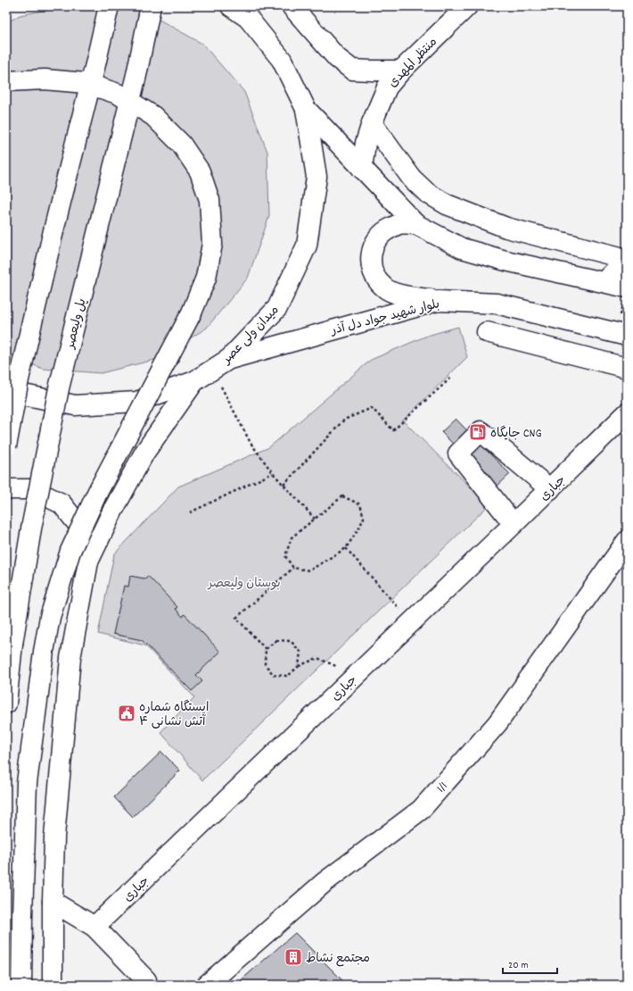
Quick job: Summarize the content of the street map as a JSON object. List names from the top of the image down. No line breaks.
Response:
{"streets":{"main road":["منتظر المهدی","بلوار شهید جواد دل آذر","پل ولیعصر","میدان ولی عصر","جباری","1/1"]},"crossings":[["بلوار شهید جواد دل آذر","میدان ولی عصر"]],"parks":["بوستان ولیعصر"],"places":{"fuel station":["جایگاه CNG"],"public building":["ایستگاه شماره ۴ آتش نشانی"],"building":["مجتمع نشاط"]},"scale_bar":"20 m"}
